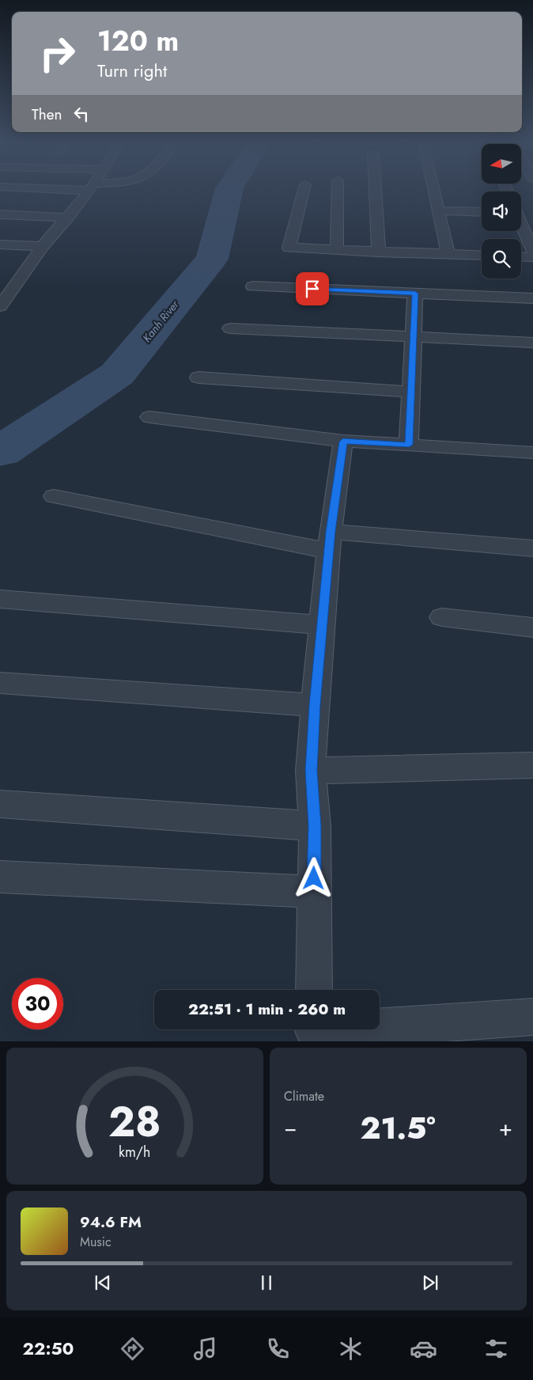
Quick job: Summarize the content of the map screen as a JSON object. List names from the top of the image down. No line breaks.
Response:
{"water":["Kanh River"],"north":"left","page":{"turn":["120 m","Turn right"],"then":"Then","limit":"30","trip":"22:51 · 1 min · 260 m","tile":"Climate","heat":["−","21.5°","+"],"song":["94.6 FM","Music"],"tabs":"22:50","gauge":["28","km/h"]}}
